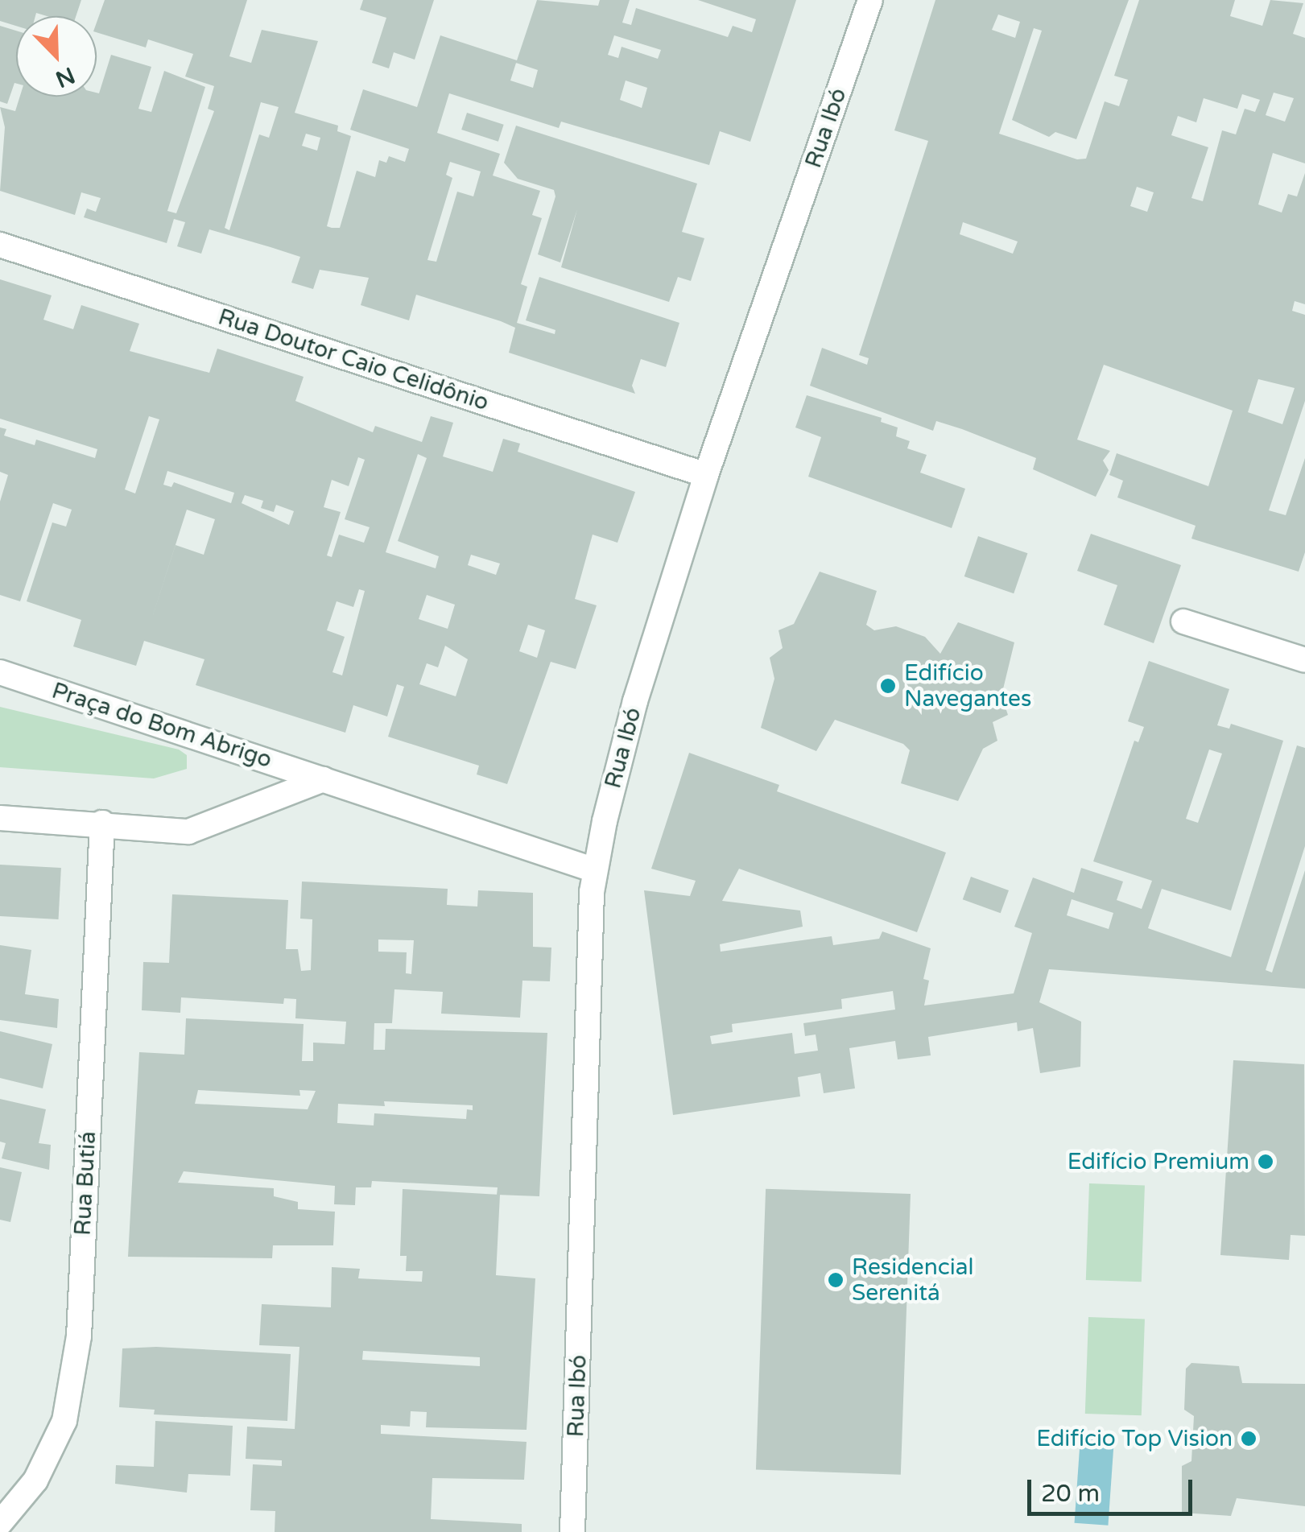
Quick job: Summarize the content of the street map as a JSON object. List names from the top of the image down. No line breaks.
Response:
{"streets":{"street":["Rua Ibó","Rua Doutor Caio Celidônio","Praça do Bom Abrigo","Rua Butiá"]},"crossings":[["Rua Ibó","Rua Doutor Caio Celidônio"],["Rua Ibó","Praça do Bom Abrigo"],["Praça do Bom Abrigo","Rua Butiá"]],"places":["Edifício Navegantes","Edifício Premium","Residencial Serenitá","Edifício Top Vision"],"scale_bar":"20 m","north":"bottom right"}
